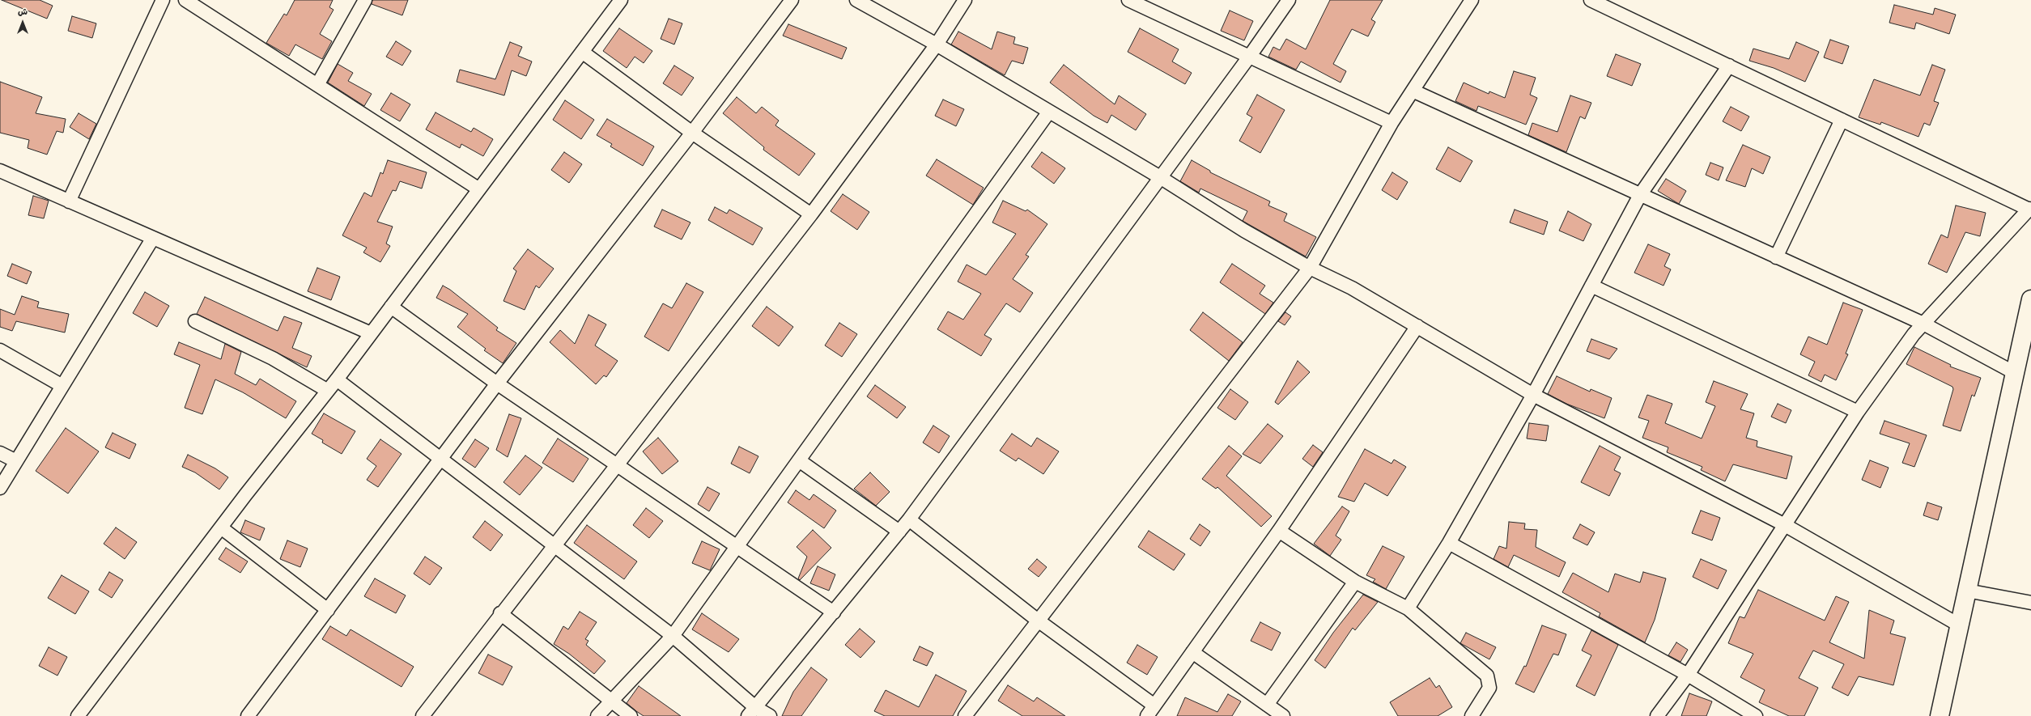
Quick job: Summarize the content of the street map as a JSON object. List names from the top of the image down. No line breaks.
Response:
{"north":"top"}
